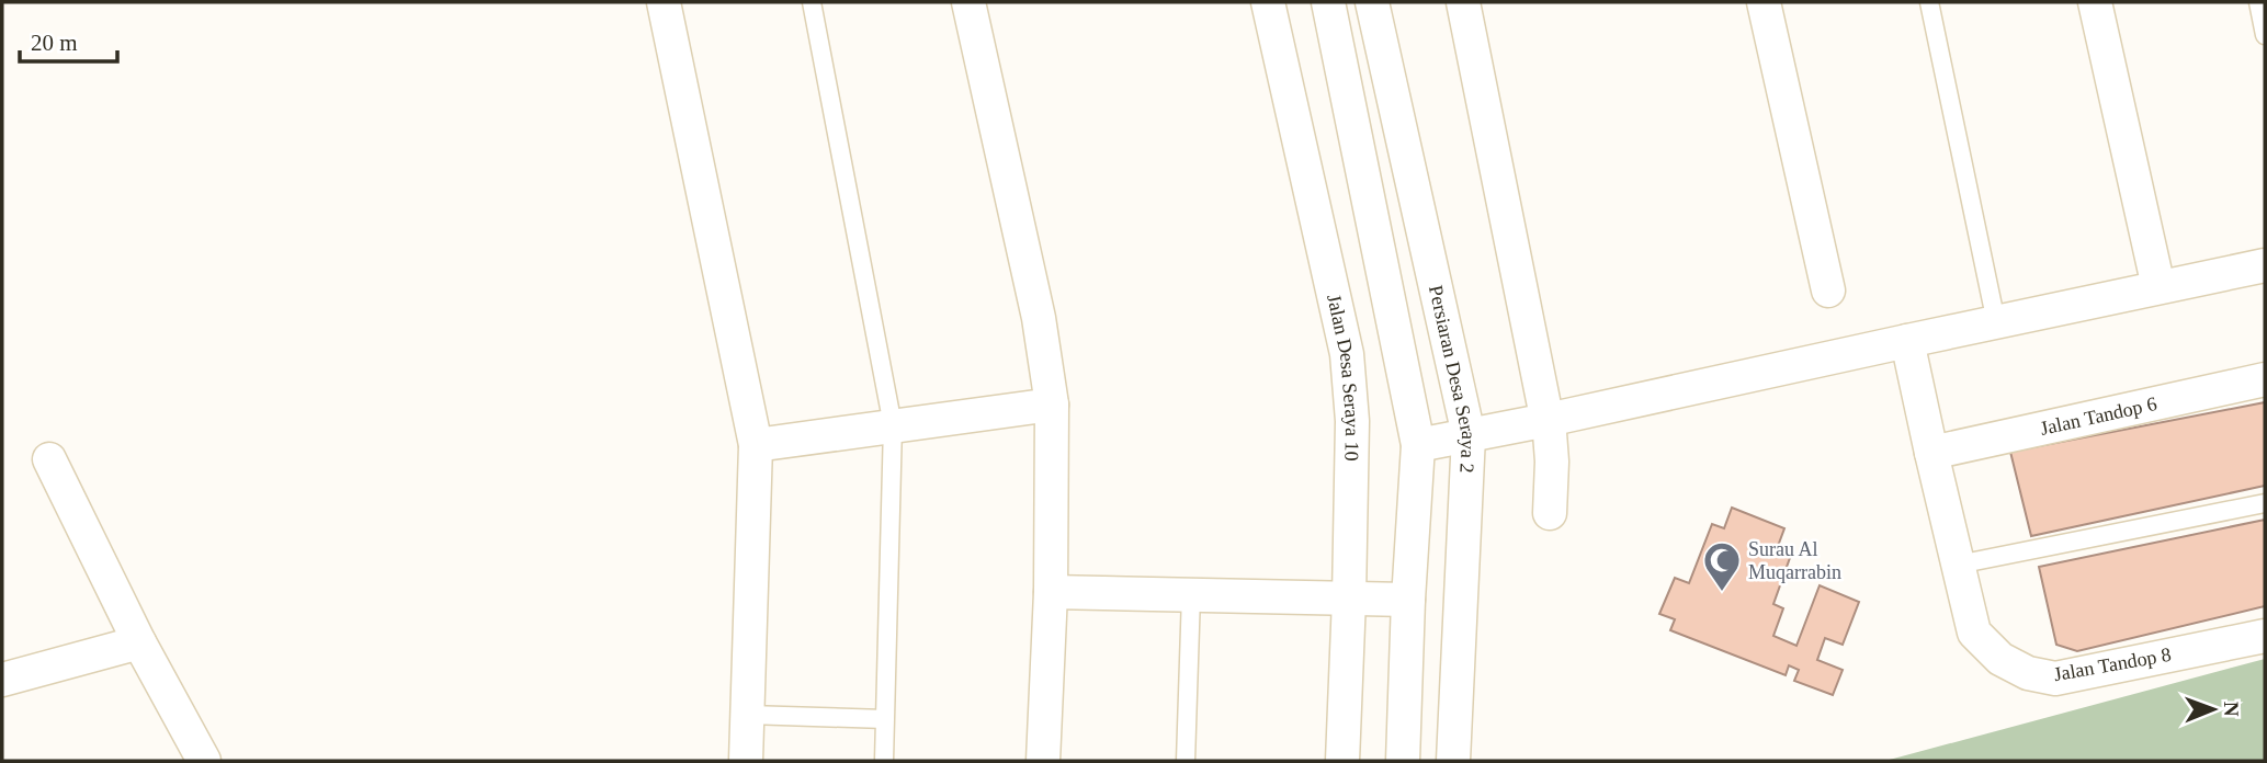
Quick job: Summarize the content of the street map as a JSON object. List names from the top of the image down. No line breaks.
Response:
{"streets":{"street":["Jalan Desa Seraya 10","Persiaran Desa Seraya 2","Jalan Tandop 6","Jalan Tandop 8"]},"crossings":[["Jalan Tandop 6","Jalan Tandop 8"]],"places":{"mosque":["Surau Al Muqarrabin"]},"scale_bar":"20 m","north":"right"}
